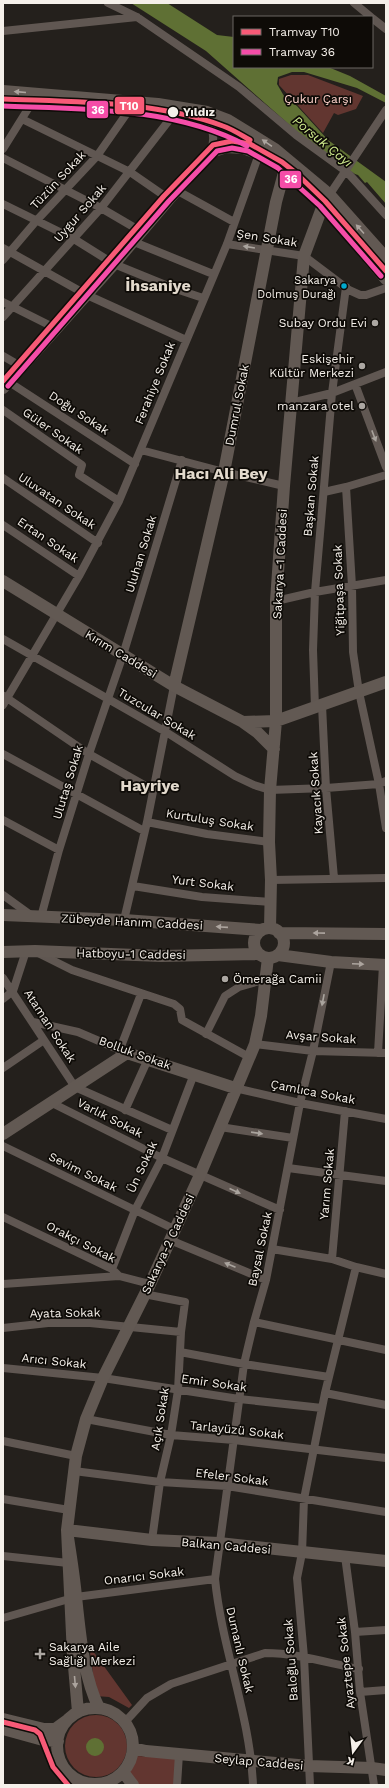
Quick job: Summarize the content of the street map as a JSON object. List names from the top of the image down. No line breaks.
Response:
{"streets":{"main road":["Dumrul Sokak","Sakarya -1 Caddesi","Kırım Caddesi","Zübeyde Hanım Caddesi","Hatboyu-1 Caddesi","Bolluk Sokak","Sakarya-2 Caddesi","Balkan Caddesi","Seylap Caddesi"],"street":["Tüzün Sokak","Uygur Sokak","Şen Sokak","Ferahiye Sokak","Doğu Sokak","Güler Sokak","Başkan Sokak","Uluvatan Sokak","Ertan Sokak","Yiğitpaşa Sokak","Tuzcular Sokak","Ulutaş Sokak","Kayacık Sokak","Kurtuluş Sokak","Yurt Sokak","Ataman Sokak","Avşar Sokak","Çamlıca Sokak","Varlık Sokak","Ün Sokak","Sevim Sokak","Yarım Sokak","Orakçı Sokak","Baysal Sokak","Ayata Sokak","Arıcı Sokak","Emir Sokak","Açık Sokak","Tarlayüzü Sokak","Efeler Sokak","Onarıcı Sokak","Dumanlı Sokak","Baloğlu Sokak","Ayaztepe Sokak"]},"crossings":[["Şen Sokak","Ferahiye Sokak"],["Şen Sokak","Dumrul Sokak"],["Şen Sokak","Başkan Sokak"],["Şen Sokak","Sakarya -1 Caddesi"],["Ferahiye Sokak","Doğu Sokak"],["Ferahiye Sokak","Güler Sokak"],["Ferahiye Sokak","Uluvatan Sokak"],["Ferahiye Sokak","Ertan Sokak"],["Ferahiye Sokak","Kırım Caddesi"],["Ferahiye Sokak","Tuzcular Sokak"],["Dumrul Sokak","Kırım Caddesi"],["Başkan Sokak","Kırım Caddesi"],["Başkan Sokak","Kayacık Sokak"],["Sakarya -1 Caddesi","Kırım Caddesi"],["Sakarya -1 Caddesi","Tuzcular Sokak"],["Sakarya -1 Caddesi","Kurtuluş Sokak"],["Sakarya -1 Caddesi","Yurt Sokak"],["Sakarya -1 Caddesi","Zübeyde Hanım Caddesi"],["Sakarya -1 Caddesi","Hatboyu-1 Caddesi"],["Sakarya -1 Caddesi","Sakarya-2 Caddesi"],["Yiğitpaşa Sokak","Kırım Caddesi"],["Kırım Caddesi","Ulutaş Sokak"],["Kırım Caddesi","Kayacık Sokak"],["Tuzcular Sokak","Ulutaş Sokak"],["Ulutaş Sokak","Zübeyde Hanım Caddesi"],["Zübeyde Hanım Caddesi","Hatboyu-1 Caddesi"],["Zübeyde Hanım Caddesi","Sakarya-2 Caddesi"],["Hatboyu-1 Caddesi","Sakarya-2 Caddesi"],["Hatboyu-1 Caddesi","Baysal Sokak"],["Ataman Sokak","Bolluk Sokak"],["Avşar Sokak","Sakarya-2 Caddesi"],["Avşar Sokak","Baysal Sokak"],["Bolluk Sokak","Çamlıca Sokak"],["Bolluk Sokak","Ün Sokak"],["Bolluk Sokak","Sakarya-2 Caddesi"],["Çamlıca Sokak","Yarım Sokak"],["Çamlıca Sokak","Sakarya-2 Caddesi"],["Çamlıca Sokak","Baysal Sokak"],["Varlık Sokak","Ün Sokak"],["Varlık Sokak","Sakarya-2 Caddesi"],["Varlık Sokak","Baysal Sokak"],["Ün Sokak","Sevim Sokak"],["Ün Sokak","Orakçı Sokak"],["Sevim Sokak","Sakarya-2 Caddesi"],["Sevim Sokak","Baysal Sokak"],["Orakçı Sokak","Sakarya-2 Caddesi"],["Orakçı Sokak","Açık Sokak"],["Sakarya-2 Caddesi","Ayata Sokak"],["Sakarya-2 Caddesi","Arıcı Sokak"],["Sakarya-2 Caddesi","Emir Sokak"],["Sakarya-2 Caddesi","Tarlayüzü Sokak"],["Sakarya-2 Caddesi","Efeler Sokak"],["Sakarya-2 Caddesi","Balkan Caddesi"],["Sakarya-2 Caddesi","Onarıcı Sokak"],["Sakarya-2 Caddesi","Seylap Caddesi"],["Baysal Sokak","Emir Sokak"],["Baysal Sokak","Tarlayüzü Sokak"],["Baysal Sokak","Efeler Sokak"],["Baysal Sokak","Balkan Caddesi"],["Baysal Sokak","Dumanlı Sokak"],["Ayata Sokak","Açık Sokak"],["Arıcı Sokak","Emir Sokak"],["Emir Sokak","Açık Sokak"],["Emir Sokak","Baloğlu Sokak"],["Açık Sokak","Tarlayüzü Sokak"],["Açık Sokak","Efeler Sokak"],["Açık Sokak","Balkan Caddesi"],["Tarlayüzü Sokak","Baloğlu Sokak"],["Efeler Sokak","Baloğlu Sokak"],["Balkan Caddesi","Dumanlı Sokak"],["Balkan Caddesi","Baloğlu Sokak"],["Balkan Caddesi","Ayaztepe Sokak"],["Onarıcı Sokak","Dumanlı Sokak"],["Dumanlı Sokak","Seylap Caddesi"],["Baloğlu Sokak","Seylap Caddesi"],["Ayaztepe Sokak","Seylap Caddesi"]],"one_way":["Zübeyde Hanım Caddesi","Sevim Sokak"],"districts":["İhsaniye","Hacı Ali Bey","Hayriye"],"water":["Porsuk Çayı"],"parks":["Çukur Çarşı"],"places":{"other":["Yıldız","Sakarya Dolmuş Durağı","Subay Ordu Evi","Eskişehir Kültür Merkezi","manzara otel","Ömerağa Camii"],"health":["Sakarya Aile Sağlığı Merkezi"]},"lines":["tram line T10","tram line 36"],"legend":["Tramvay T10","Tramvay 36"],"north":"bottom"}
